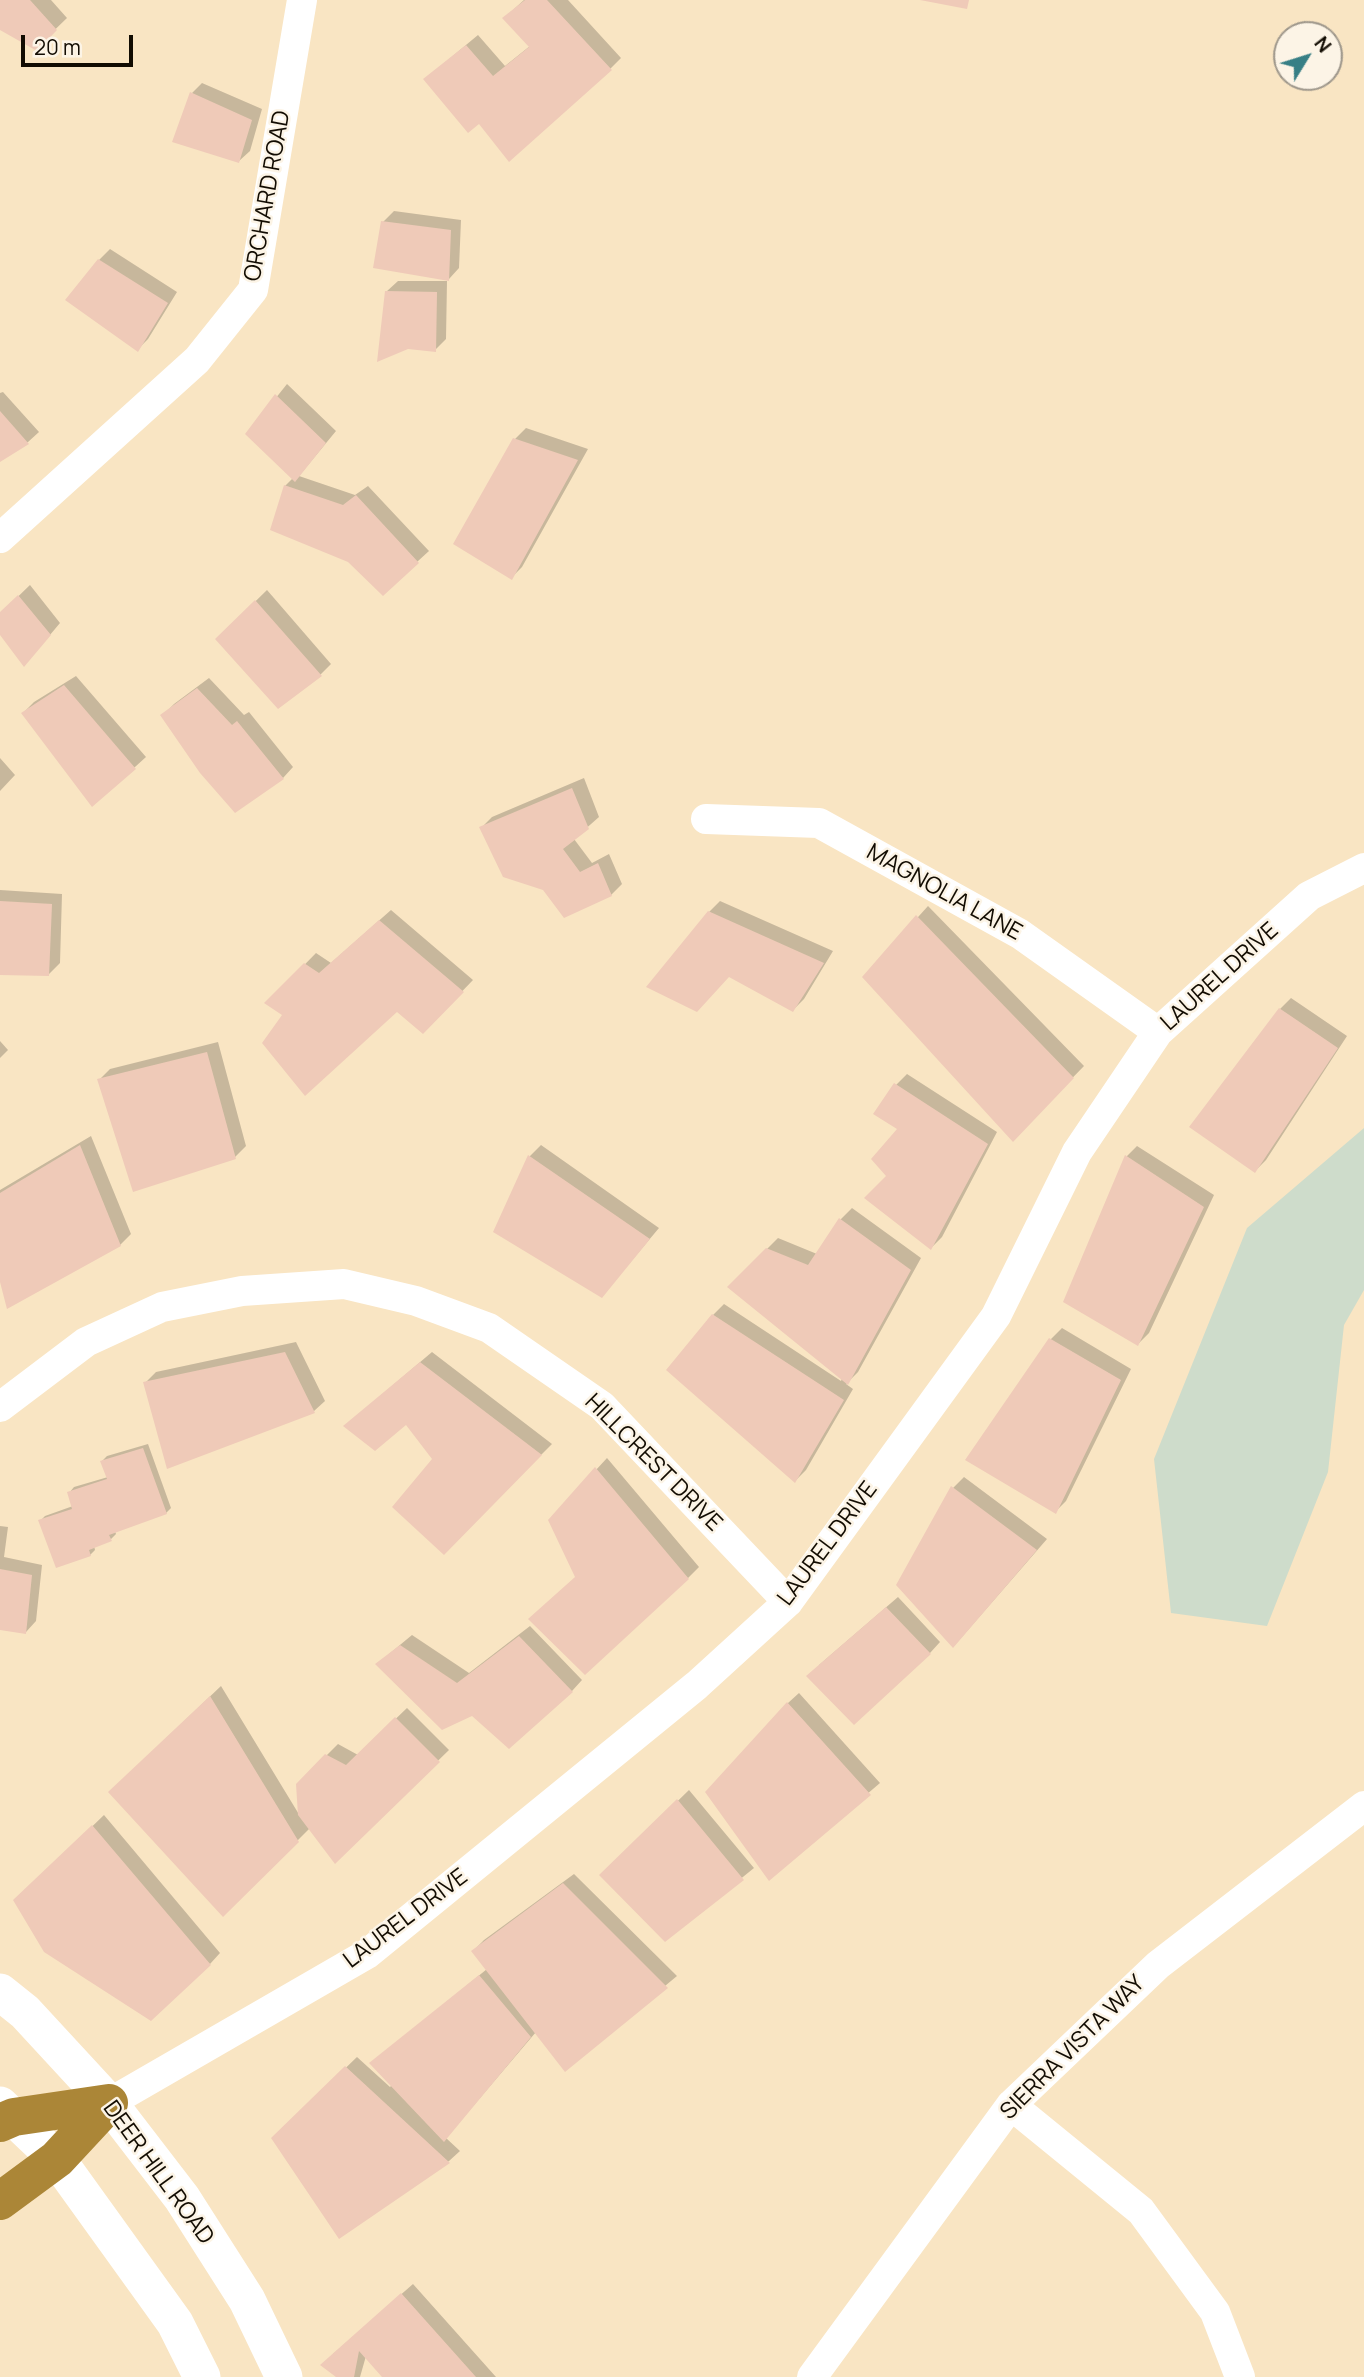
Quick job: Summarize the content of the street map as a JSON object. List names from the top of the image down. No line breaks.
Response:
{"streets":{"street":["ORCHARD ROAD","MAGNOLIA LANE","LAUREL DRIVE","HILLCREST DRIVE","SIERRA VISTA WAY","DEER HILL ROAD"]},"crossings":[["MAGNOLIA LANE","LAUREL DRIVE"],["LAUREL DRIVE","HILLCREST DRIVE"],["LAUREL DRIVE","DEER HILL ROAD"]],"scale_bar":"20 m","north":"top right"}
